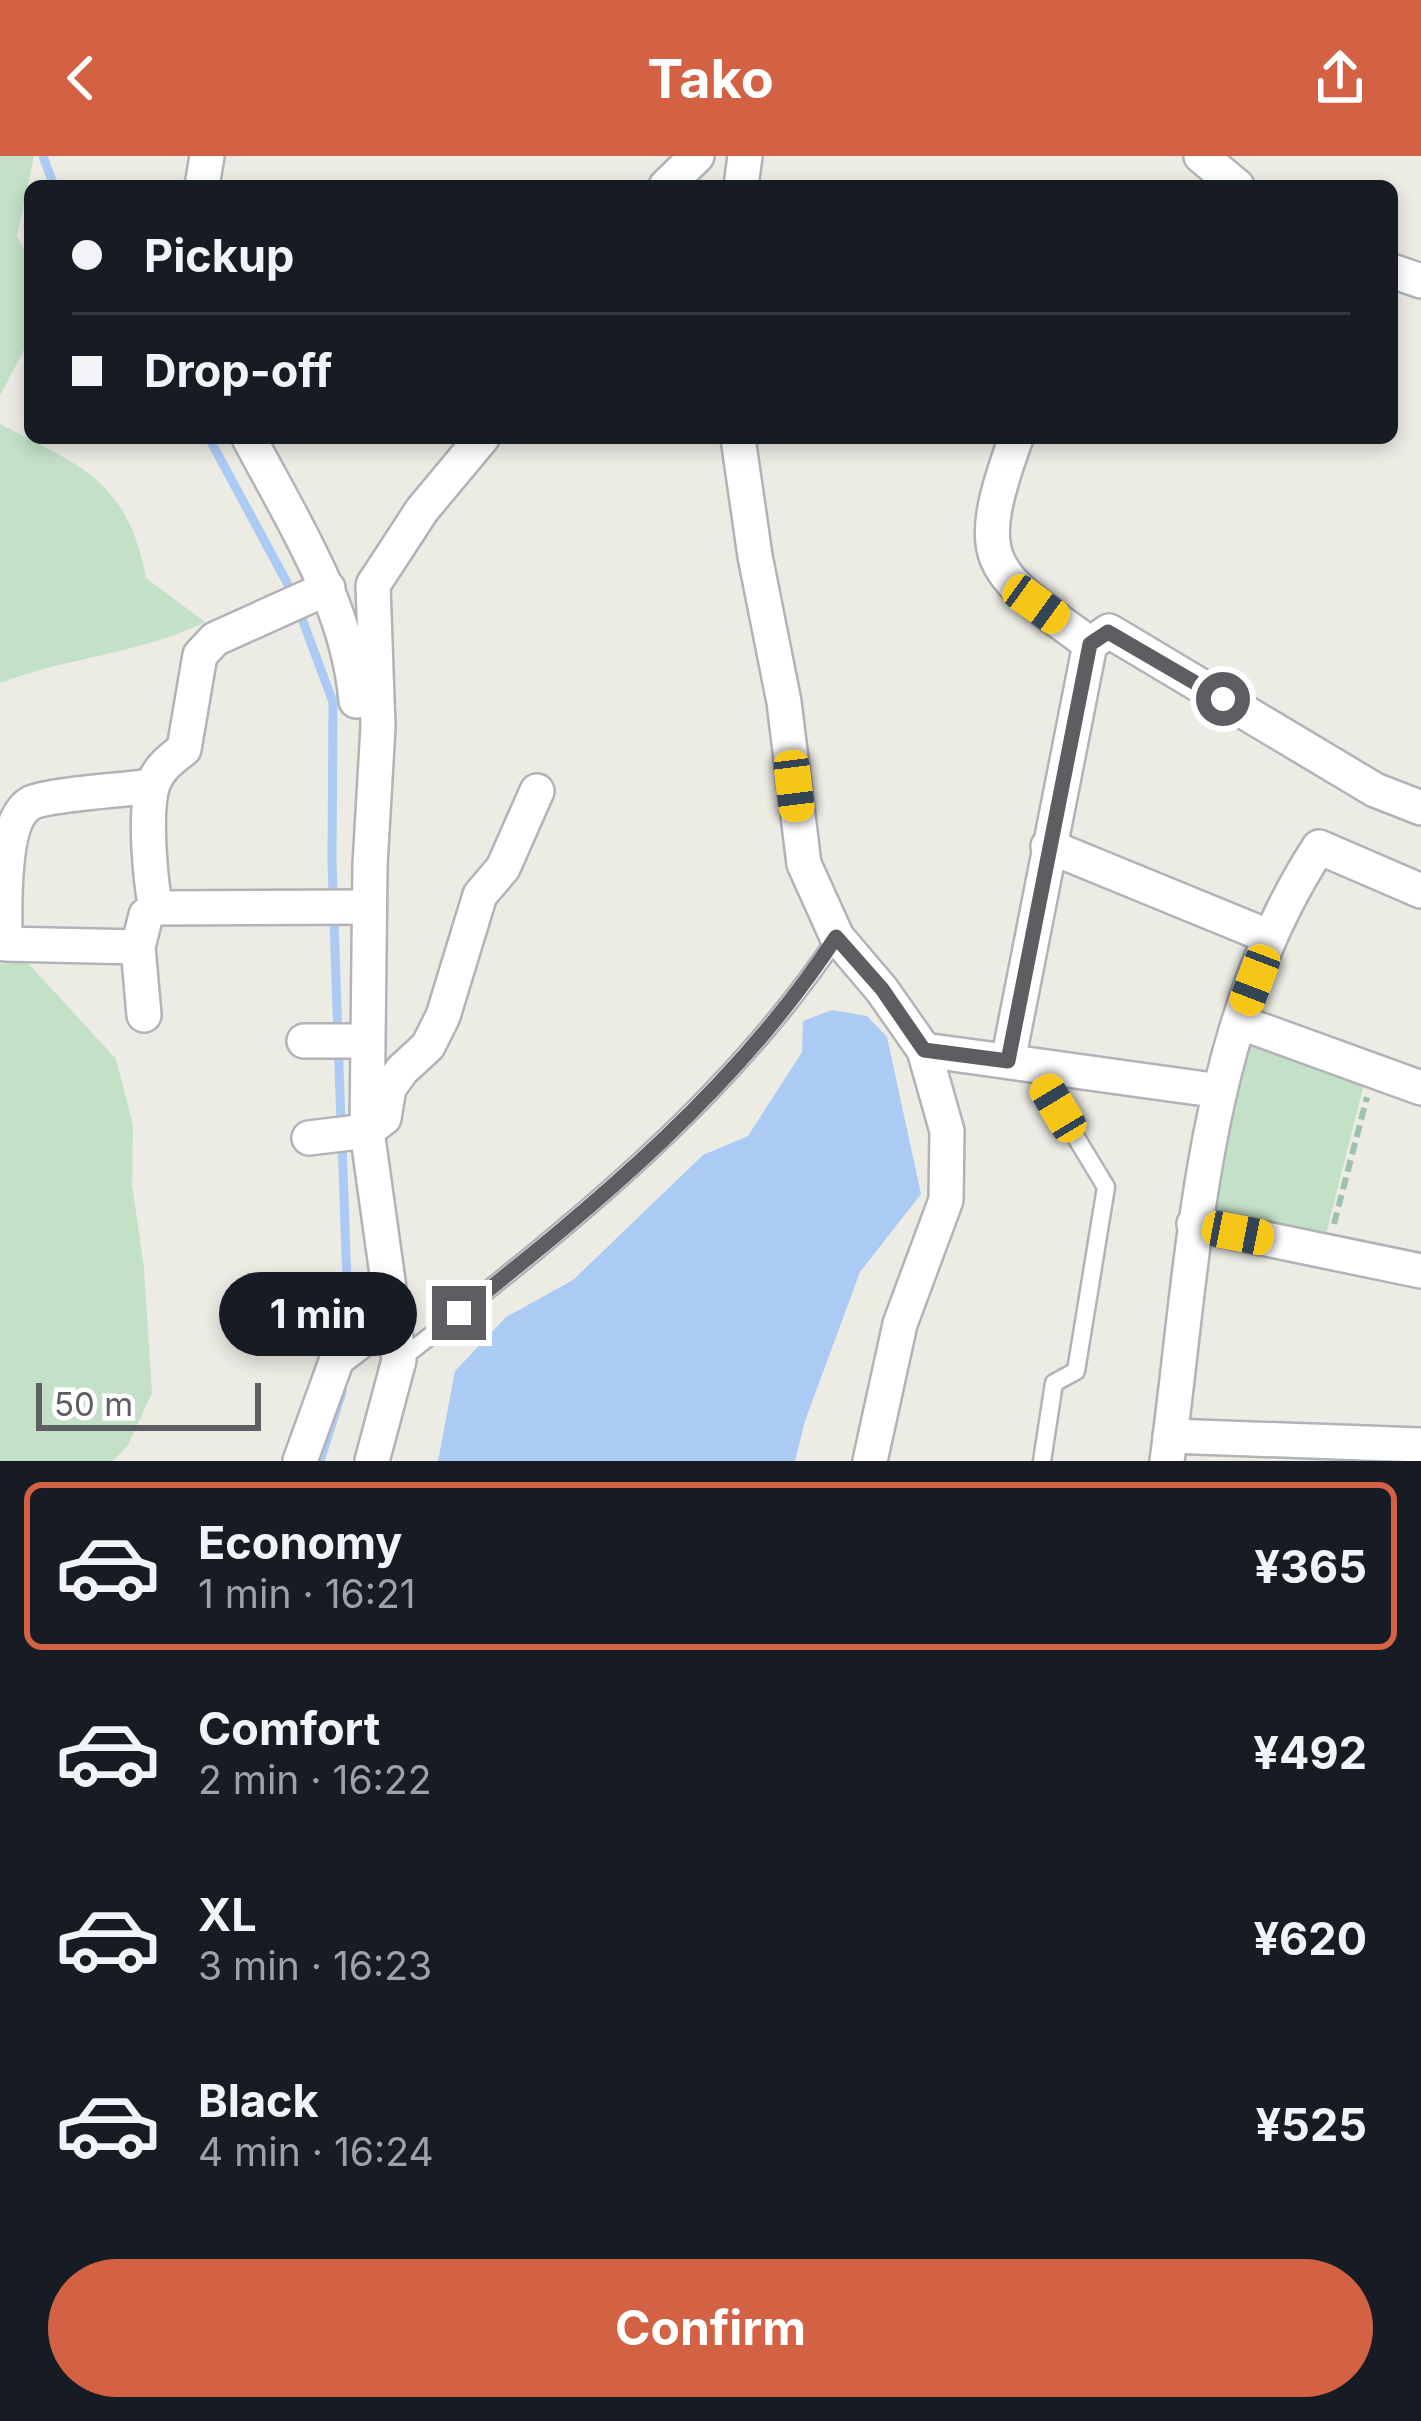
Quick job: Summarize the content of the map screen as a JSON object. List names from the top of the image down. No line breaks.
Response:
{"scale_bar":"50 m","page":{"header":"Tako","banner":["Pickup","Drop-off"],"bubble":"1 min","scale":"50 m","list":[{"name":"Economy","note":"1 min · 16:21","value":"¥365"},{"name":"Comfort","note":"2 min · 16:22","value":"¥492"},{"name":"XL","note":"3 min · 16:23","value":"¥620"},{"name":"Black","note":"4 min · 16:24","value":"¥525"}],"buttons":"Confirm"}}
